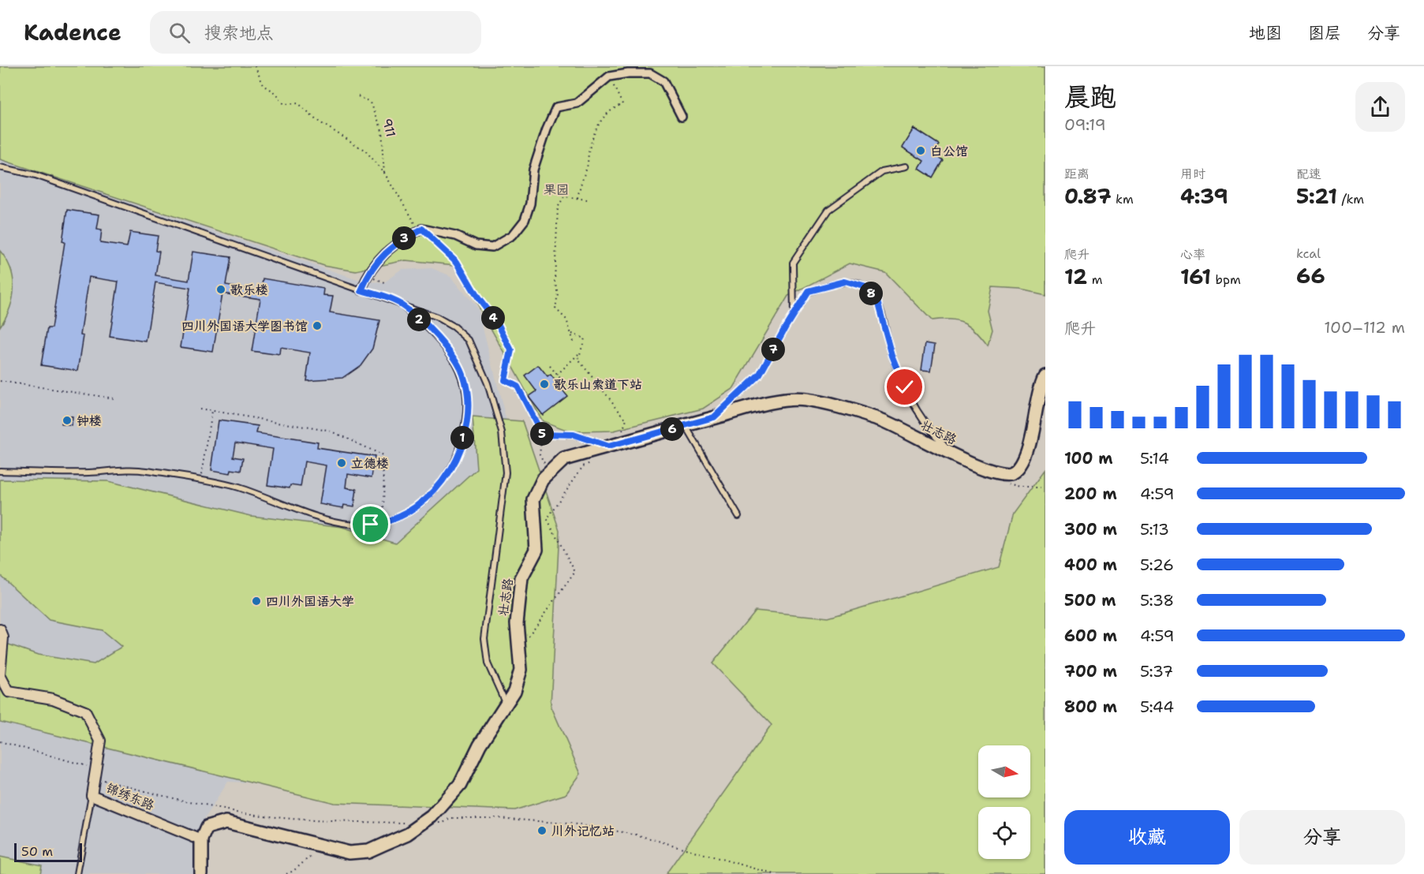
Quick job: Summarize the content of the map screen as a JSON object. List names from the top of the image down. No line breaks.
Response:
{"streets":{"street":["壮志路","锦绣东路"],"path":["911"]},"crossings":[["壮志路","锦绣东路"]],"parks":["果园"],"places":["白公馆","歌乐楼","四川外国语大学图书馆","歌乐山索道下站","钟楼","立德楼","四川外国语大学","川外记忆站"],"scale_bar":"50 m","north":"right","page":{"header":"Kadence","search":"搜索地点","nav":["地图","图层","分享"],"heading":["晨跑","09:19"],"stats":[["距离","0.87 km"],["用时","4:39"],["配速","5:21 /km"],["爬升","12 m"],["心率","161 bpm"],["kcal","66"]],"pins":["3","8","4","2","7","6","5","1"],"chart":["爬升","100–112 m"],"list":[{"name":"100 m","note":"5:14"},{"name":"200 m","note":"4:59"},{"name":"300 m","note":"5:13"},{"name":"400 m","note":"5:26"},{"name":"500 m","note":"5:38"},{"name":"600 m","note":"4:59"},{"name":"700 m","note":"5:37"},{"name":"800 m","note":"5:44"}],"buttons":["收藏","分享"],"scale":"50 m"}}
